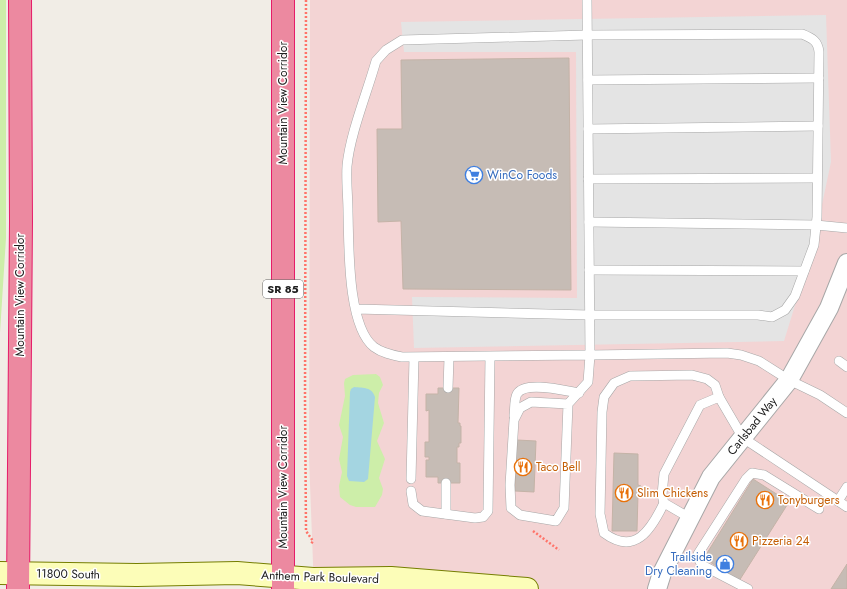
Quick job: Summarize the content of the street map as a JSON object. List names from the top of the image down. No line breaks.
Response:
{"streets":{"highway":["Mountain View Corridor","SR 85"],"main road":["11800 South","Anthem Park Boulevard"],"street":["Carlsbad Way"]},"crossings":[["Mountain View Corridor","11800 South"],["Mountain View Corridor","Anthem Park Boulevard"],["11800 South","Anthem Park Boulevard"]],"places":{"supermarket":["WinCo Foods"],"restaurant":["Taco Bell","Slim Chickens","Tonyburgers","Pizzeria 24"],"shop":["Trailside Dry Cleaning"]}}
